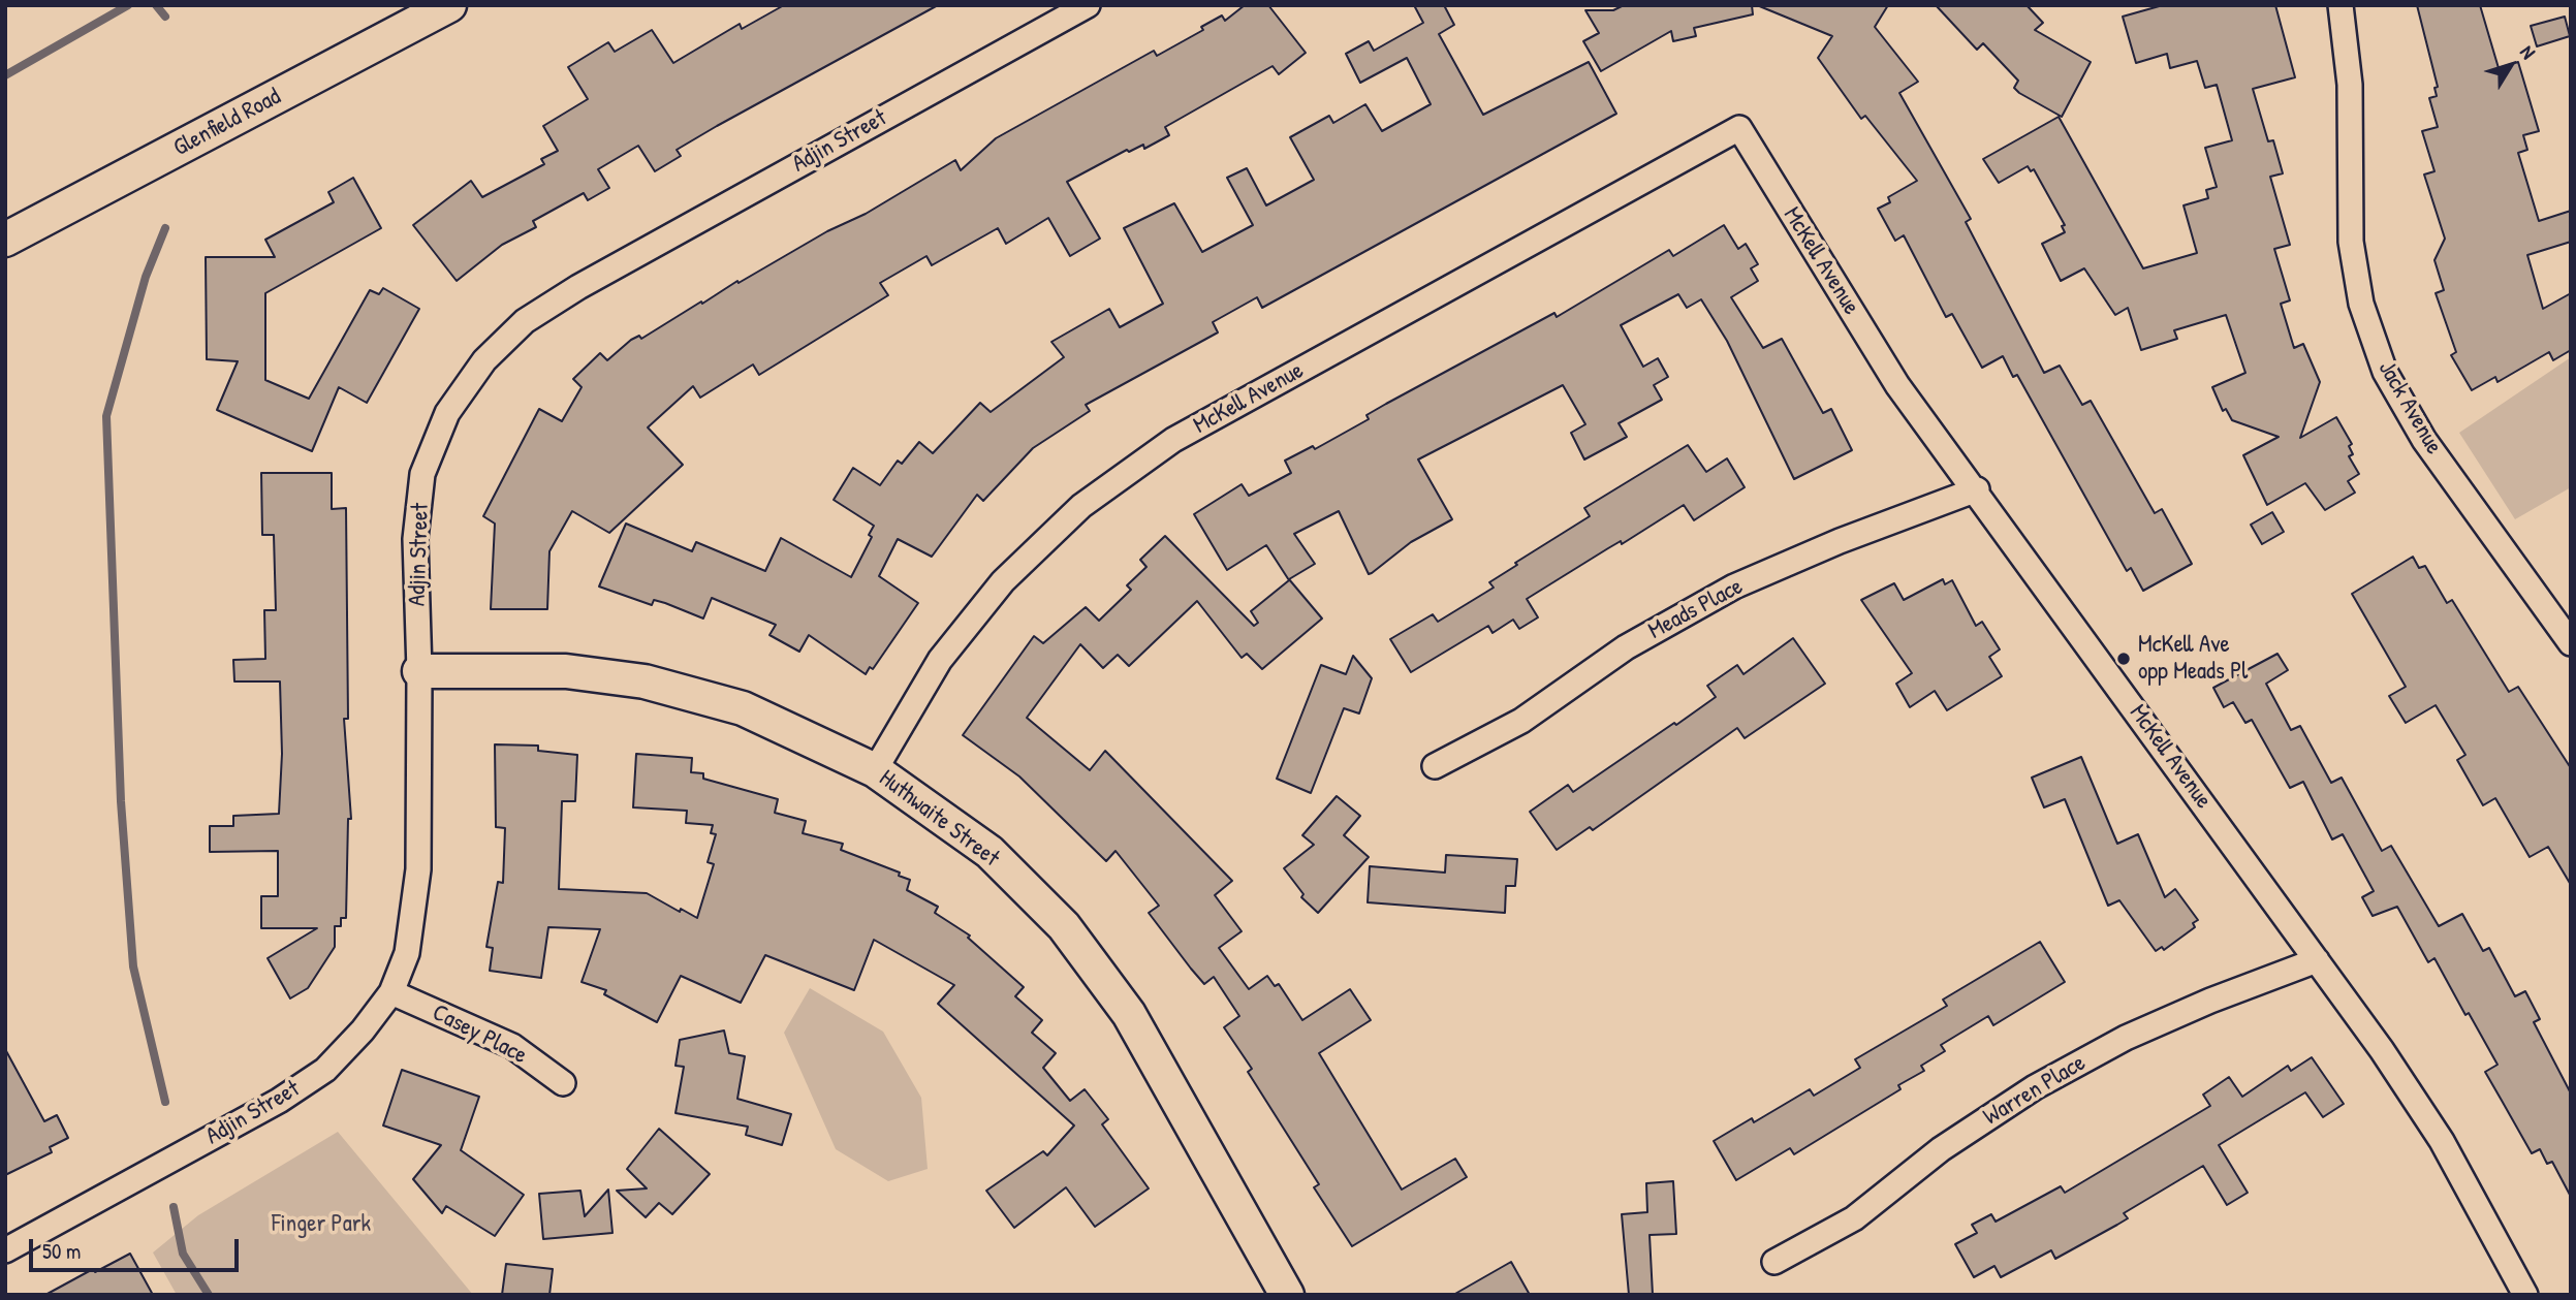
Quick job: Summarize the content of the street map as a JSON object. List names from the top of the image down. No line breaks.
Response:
{"streets":{"street":["Glenfield Road","Adjin Street","McKell Avenue","Jack Avenue","Meads Place","Huthwaite Street","Casey Place","Warren Place"]},"crossings":[["Adjin Street","Huthwaite Street"],["Adjin Street","Casey Place"],["McKell Avenue","Meads Place"],["McKell Avenue","Huthwaite Street"],["McKell Avenue","Warren Place"]],"parks":["Finger Park"],"places":["McKell Ave opp Meads Pl"],"scale_bar":"50 m","north":"top right"}
